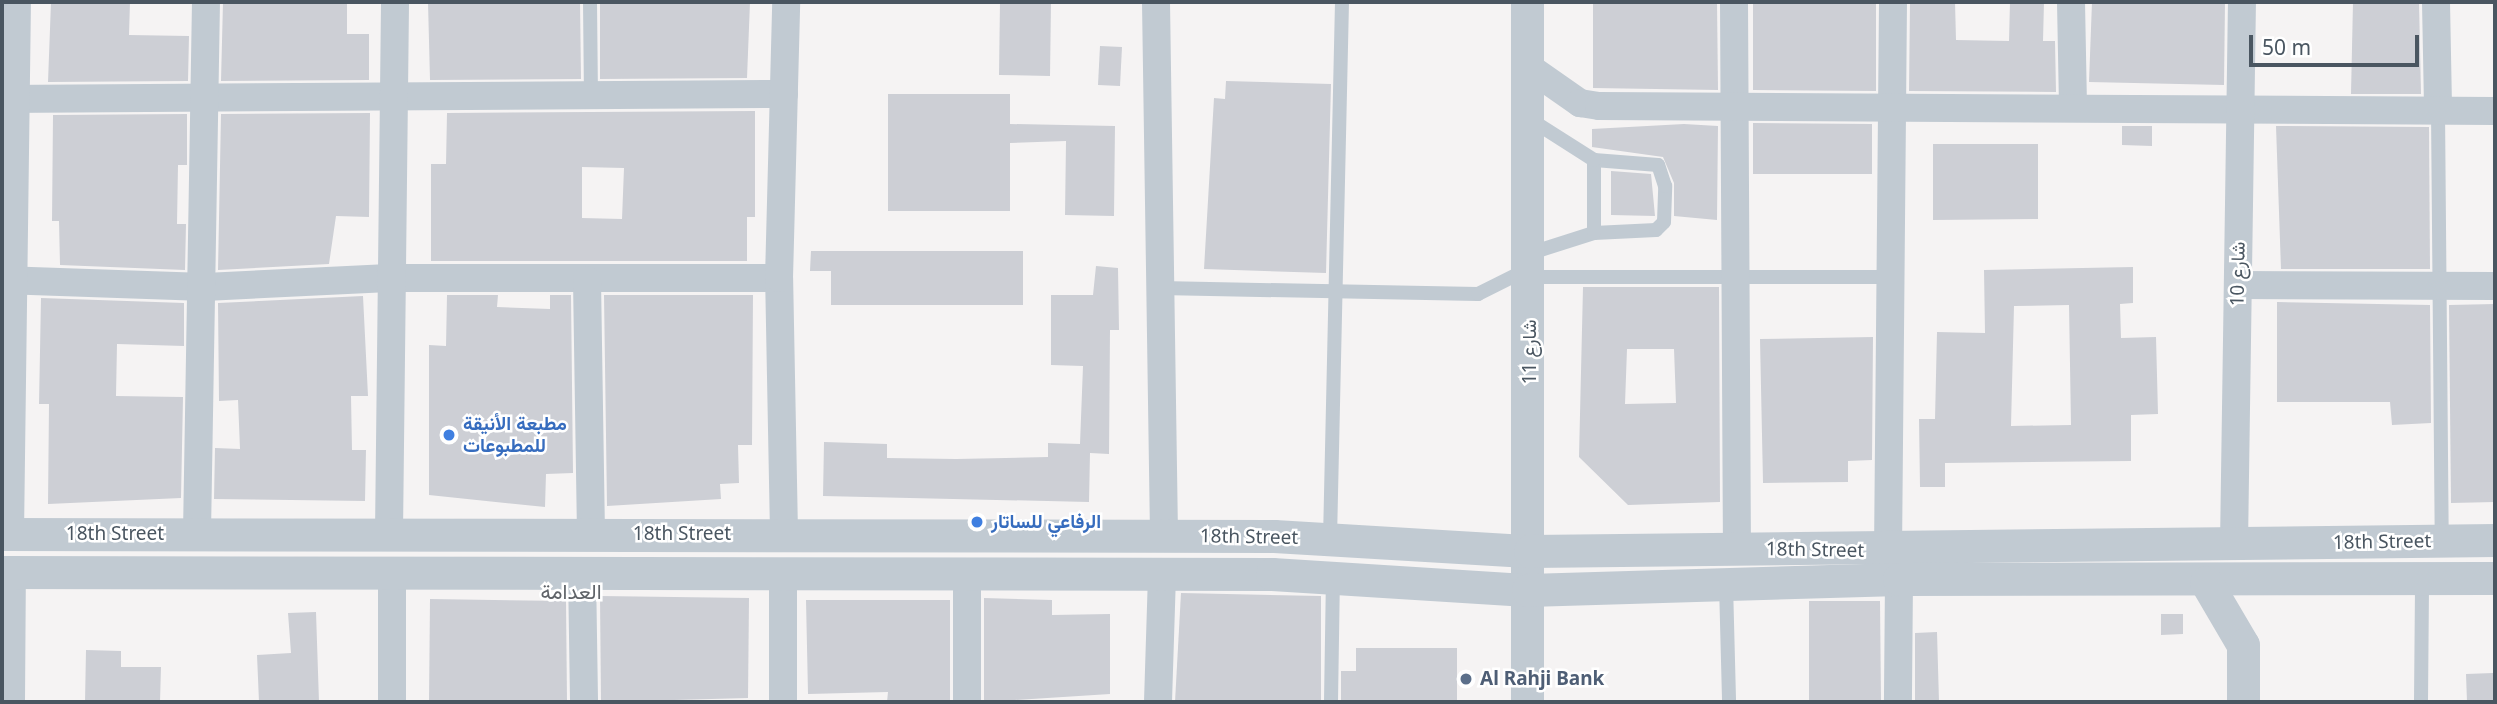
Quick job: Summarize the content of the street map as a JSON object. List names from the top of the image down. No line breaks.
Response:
{"streets":{"street":["شارع 10","شارع 11","18th Street"]},"crossings":[["شارع 10","18th Street"],["شارع 11","18th Street"]],"districts":["العدامة"],"places":["مطبعة الأنيقة للمطبوعات","الرفاعي للساتار","Al Rahji Bank"],"scale_bar":"50 m"}
